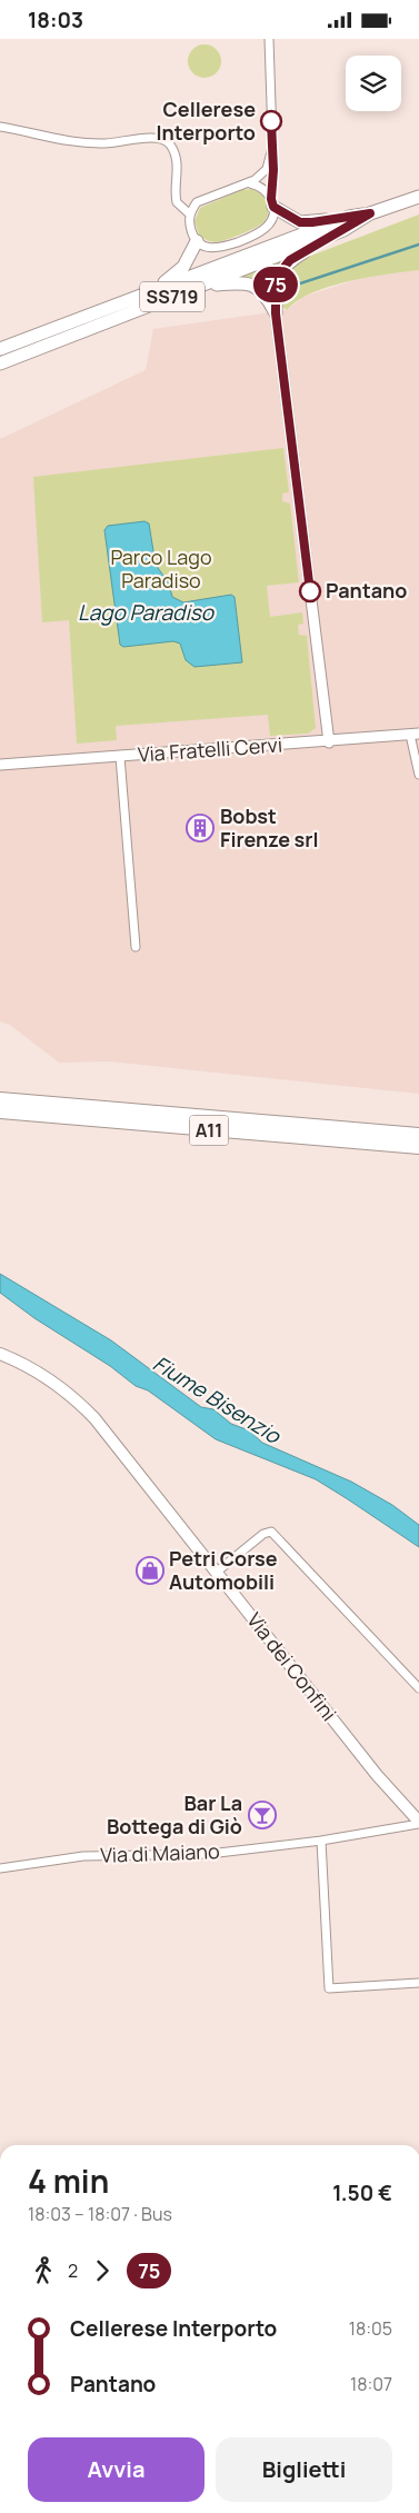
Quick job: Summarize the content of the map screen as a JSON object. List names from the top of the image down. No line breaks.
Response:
{"streets":{"highway":["SS719","A11"],"main road":["Via dei Confini"],"street":["Via Fratelli Cervi","Via di Maiano"]},"crossings":[["Via dei Confini","Via di Maiano"]],"water":["Lago Paradiso","Fiume Bisenzio"],"parks":["Parco Lago Paradiso"],"places":{"other":["Cellerese Interporto","Pantano"],"building":["Bobst Firenze srl"],"shop":["Petri Corse Automobili"],"bar":["Bar La Bottega di Giò"]},"lines":["bus line 75"],"page":{"status":"18:03","on_map":"75","heading":["4 min","18:03 – 18:07 · Bus","1.50 €"],"legs":["2","75"],"list":[{"name":"Cellerese Interporto","value":"18:05"},{"name":"Pantano","value":"18:07"}],"buttons":["Avvia","Biglietti"]}}
